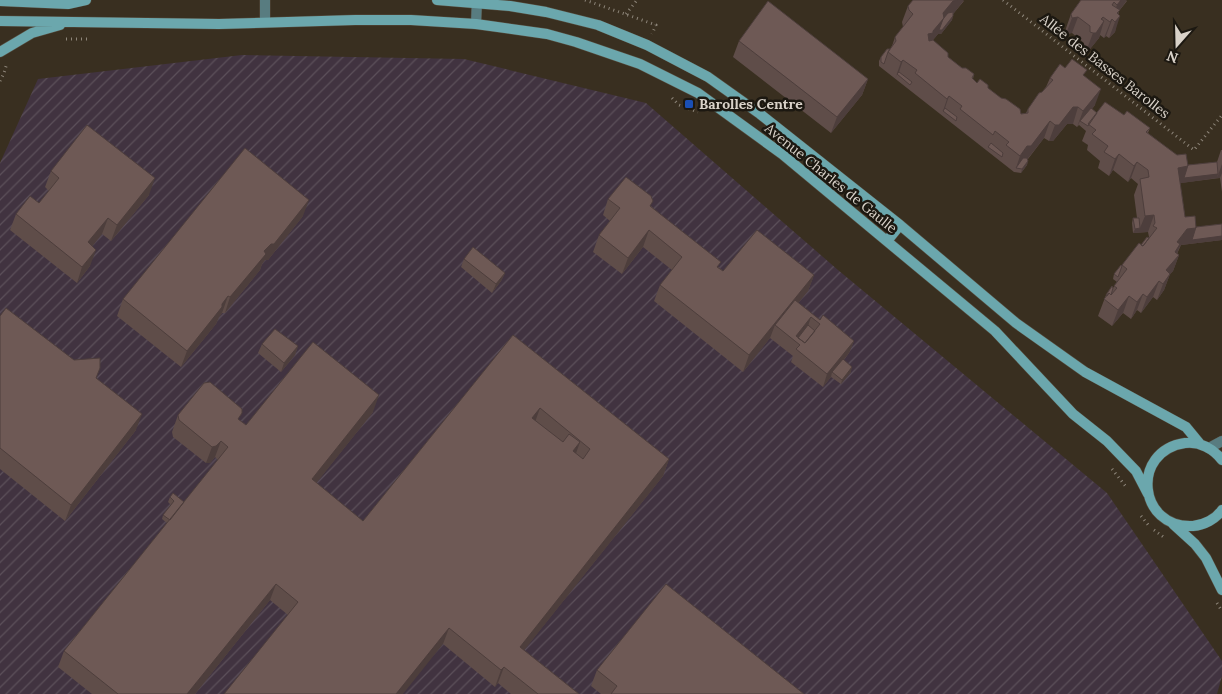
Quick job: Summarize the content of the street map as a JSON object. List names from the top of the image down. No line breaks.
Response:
{"streets":{"street":["Avenue Charles de Gaulle"],"path":["Allée des Basses Barolles"]},"places":{"transit":["Barolles Centre"]},"north":"bottom"}
